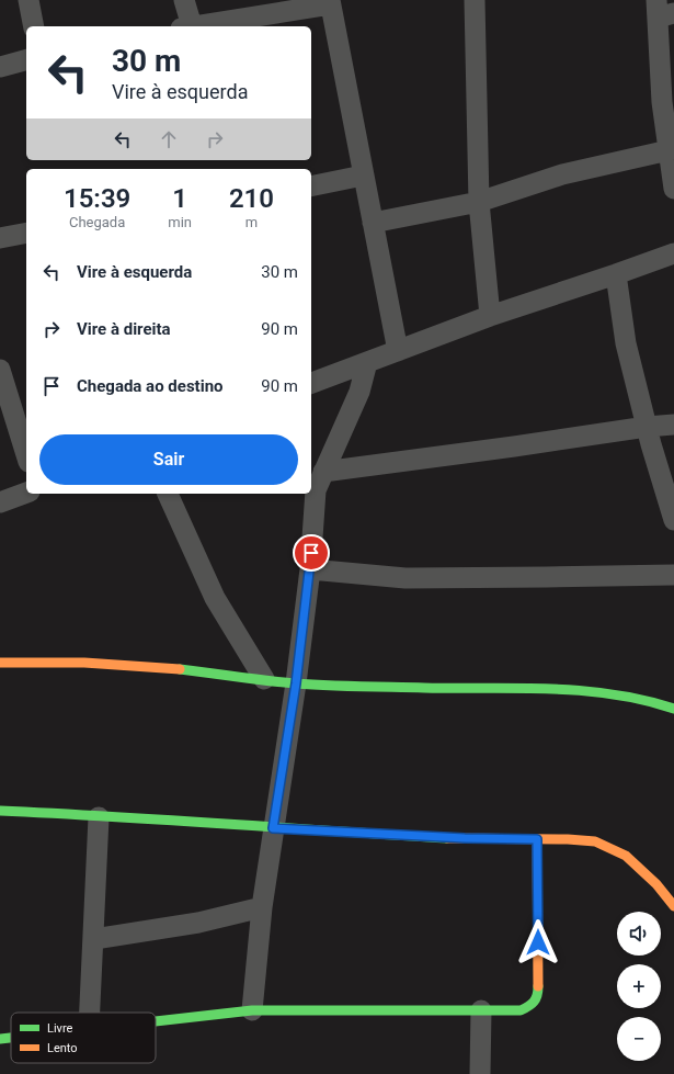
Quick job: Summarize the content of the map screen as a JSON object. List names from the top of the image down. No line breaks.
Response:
{"legend":["Livre","Lento"],"page":{"turn":["30 m","Vire à esquerda"],"eta":["15:39","Chegada","1","min","210","m"],"list":[{"name":"Vire à esquerda","value":"30 m"},{"name":"Vire à direita","value":"90 m"},{"name":"Chegada ao destino","value":"90 m"}],"buttons":"Sair","map_buttons":["+","−"]}}
